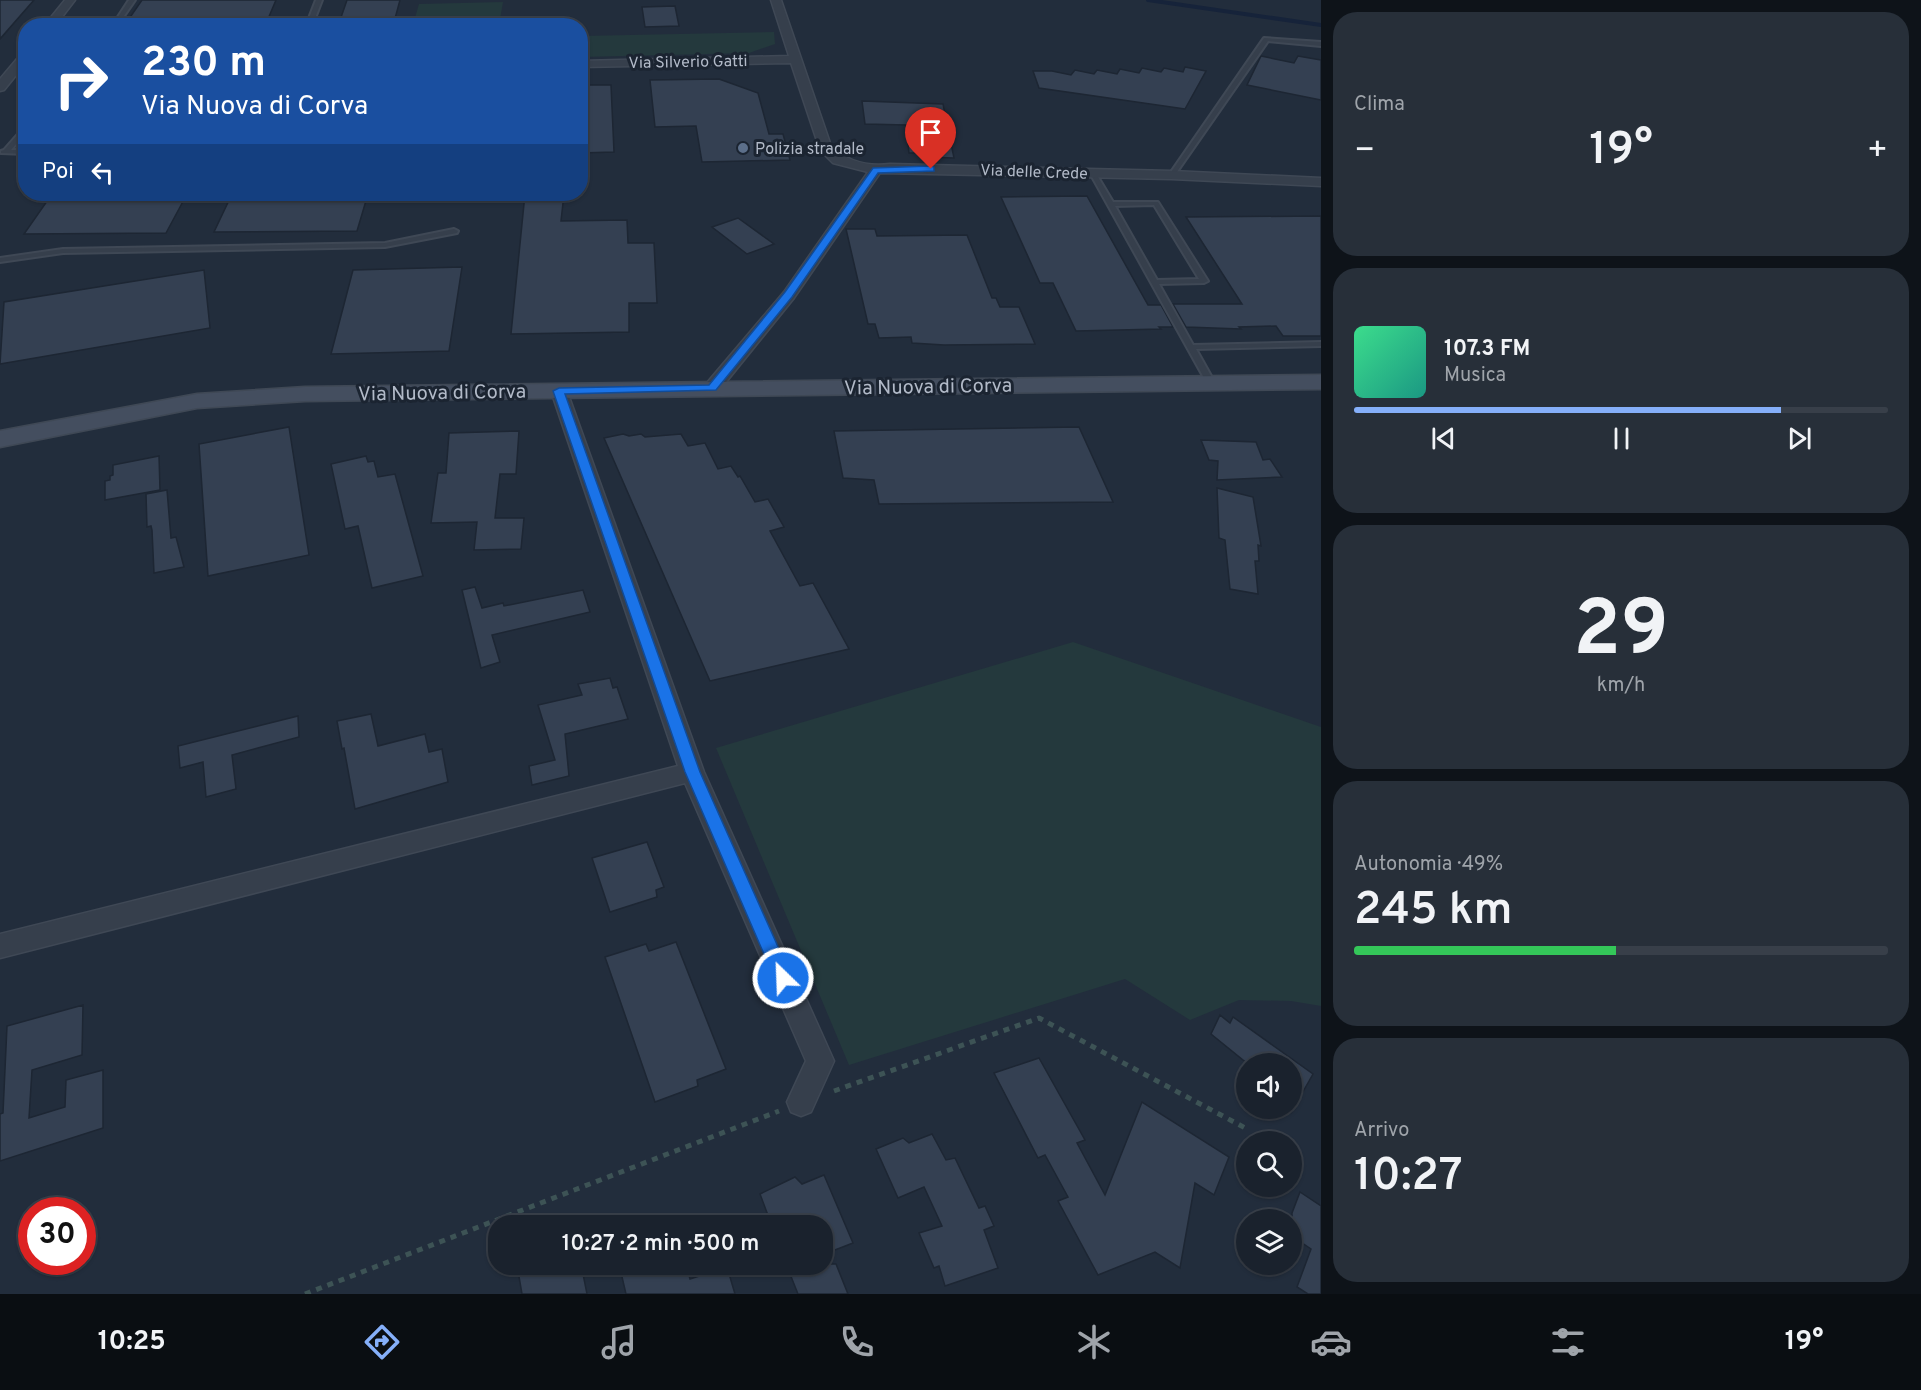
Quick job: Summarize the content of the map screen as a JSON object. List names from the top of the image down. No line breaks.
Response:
{"streets":{"main road":["Via Nuova di Corva"],"street":["Via Silverio Gatti","Via delle Crede"]},"crossings":[["Via Silverio Gatti","Via delle Crede"]],"places":["Polizia stradale"],"page":{"tile":["Clima",["29","km/h"],["Autonomia · 49%","245 km"],["Arrivo","10:27"]],"turn":["230 m","Via Nuova di Corva"],"heat":["−","19°","+"],"then":"Poi","song":["107.3 FM","Musica"],"limit":"30","trip":"10:27 · 2 min · 500 m","tabs":["10:25","19°"]}}
